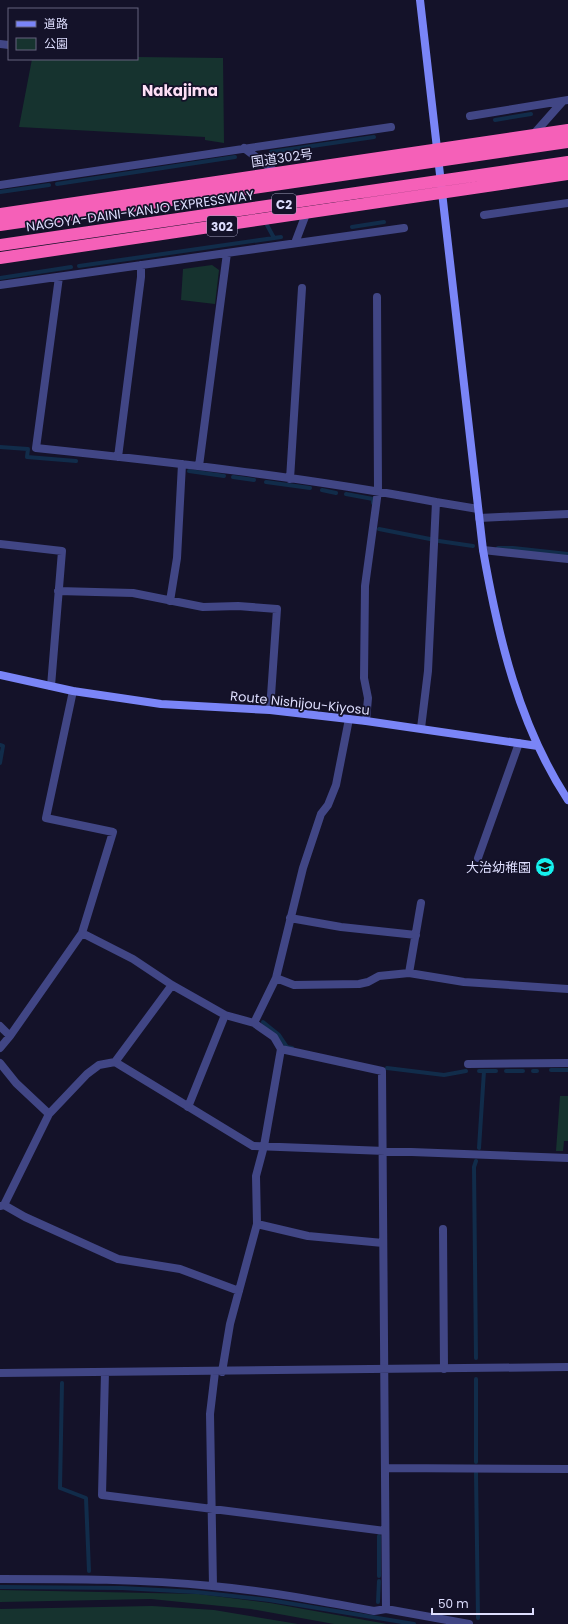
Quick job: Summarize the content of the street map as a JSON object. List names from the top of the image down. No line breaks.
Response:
{"streets":{"highway":["国道302号","C2","NAGOYA-DAINI-KANJO EXPRESSWAY","302"],"street":["Route Nishijou-Kiyosu"]},"districts":["Nakajima"],"places":{"school or university":["大治幼稚園"]},"legend":["道路","公園"],"scale_bar":"50 m"}
